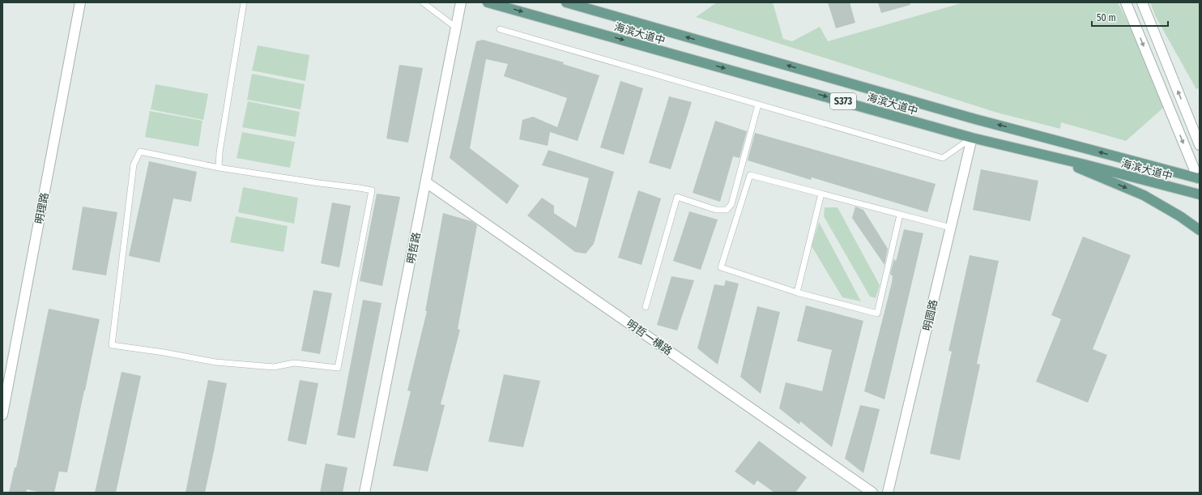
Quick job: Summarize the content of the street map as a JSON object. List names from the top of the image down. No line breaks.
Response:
{"streets":{"main road":["海滨大道中","S373"],"street":["明理路","明哲路","明圆路","明哲一横路"]},"crossings":[["海滨大道中","明圆路"],["明哲路","明哲一横路"]],"scale_bar":"50 m"}
